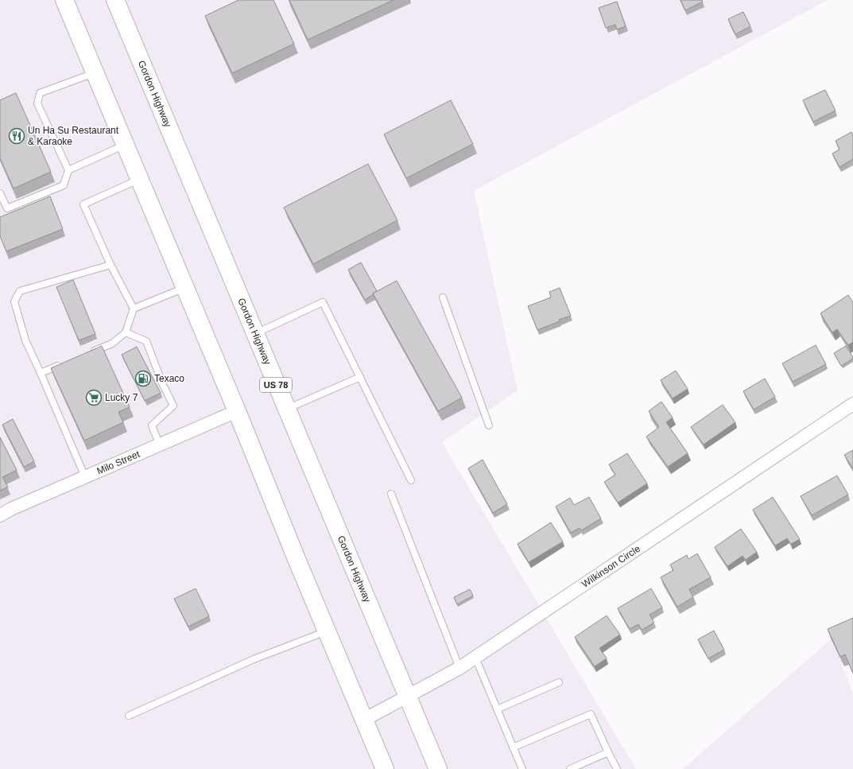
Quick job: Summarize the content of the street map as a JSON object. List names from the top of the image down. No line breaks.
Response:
{"streets":{"highway":["Gordon Highway","US 78"],"street":["Milo Street","Wilkinson Circle"]},"crossings":[["Gordon Highway","Wilkinson Circle"]],"places":{"restaurant":["Un Ha Su Restaurant & Karaoke"],"fuel station":["Texaco"],"supermarket":["Lucky 7"]}}
